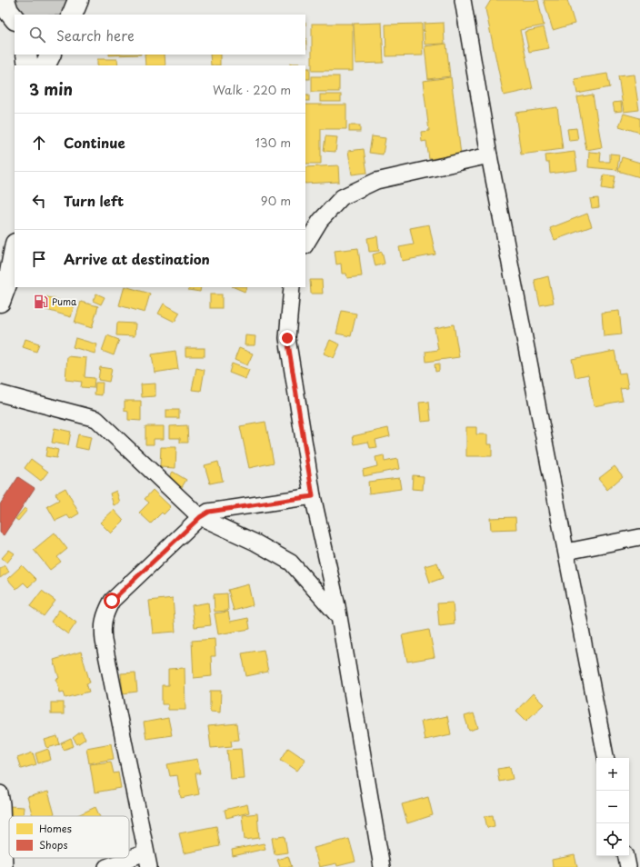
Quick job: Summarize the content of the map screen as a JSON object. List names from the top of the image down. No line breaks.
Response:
{"places":{"fuel station":["Puma"]},"legend":["Homes","Shops"],"page":{"search":"Search here","heading":["3 min","Walk · 220 m"],"list":[["Continue","130 m"],["Turn left","90 m"],"Arrive at destination"],"map_buttons":["+","−"]}}
